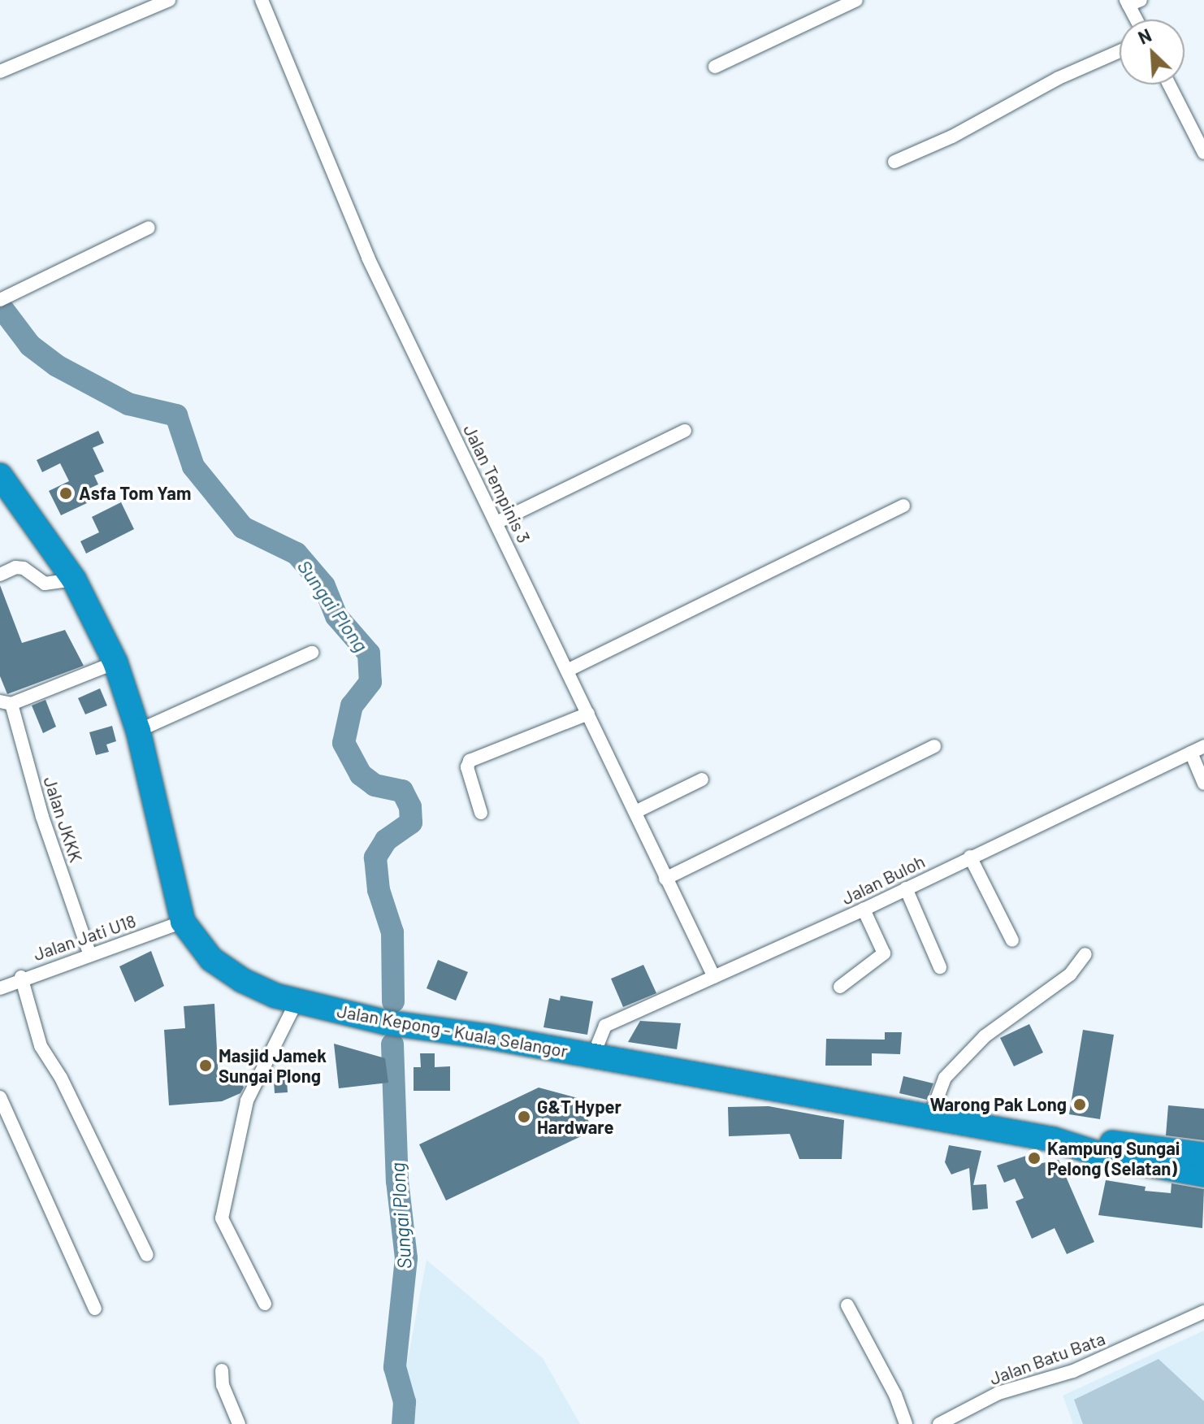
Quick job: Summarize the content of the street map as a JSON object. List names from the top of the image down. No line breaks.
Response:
{"streets":{"highway":["Jalan Kepong - Kuala Selangor"],"street":["Jalan Tempinis 3","Jalan JKKK","Jalan Buloh","Jalan Jati U18","Jalan Batu Bata"]},"crossings":[["Jalan Tempinis 3","Jalan Buloh"],["Jalan JKKK","Jalan Jati U18"],["Jalan Buloh","Jalan Kepong - Kuala Selangor"],["Jalan Jati U18","Jalan Kepong - Kuala Selangor"]],"water":["Sungai Plong"],"places":["Asfa Tom Yam","Masjid Jamek Sungai Plong","Warong Pak Long","G&T Hyper Hardware","Kampung Sungai Pelong (Selatan)"],"north":"top left"}
